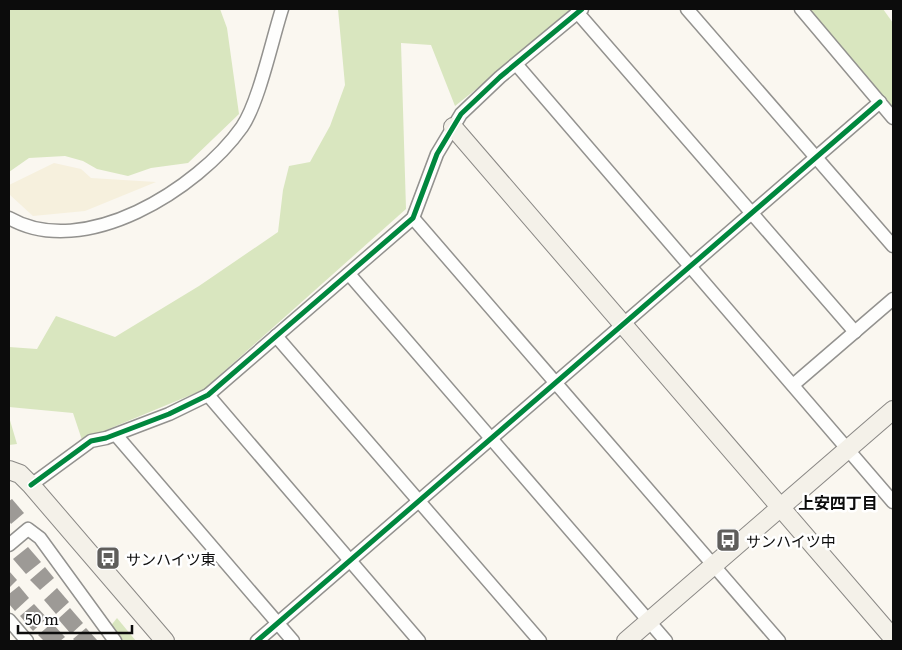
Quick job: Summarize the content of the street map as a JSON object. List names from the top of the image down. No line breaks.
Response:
{"districts":["上安四丁目"],"places":{"bus stop":["サンハイツ中","サンハイツ東"]},"scale_bar":"50 m"}
